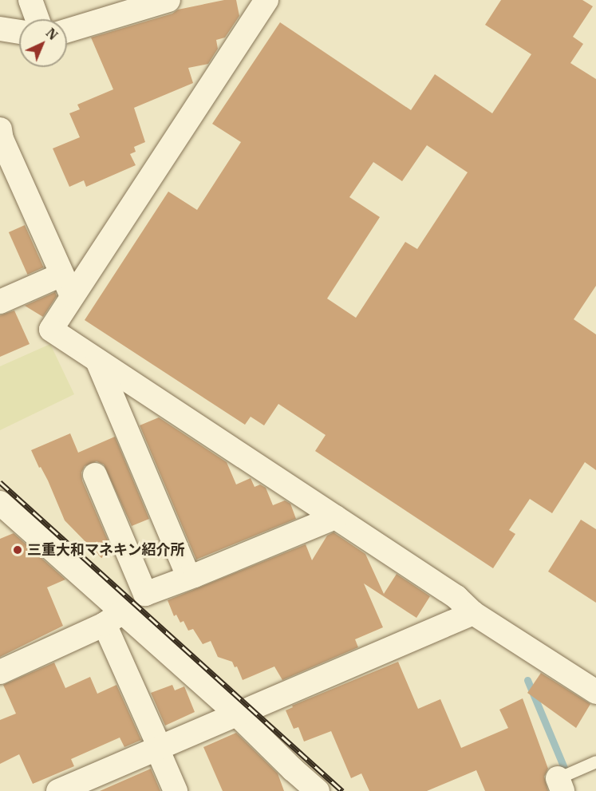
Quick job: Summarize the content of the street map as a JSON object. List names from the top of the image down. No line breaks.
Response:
{"places":["三重大和マネキン紹介所"],"north":"top right"}
